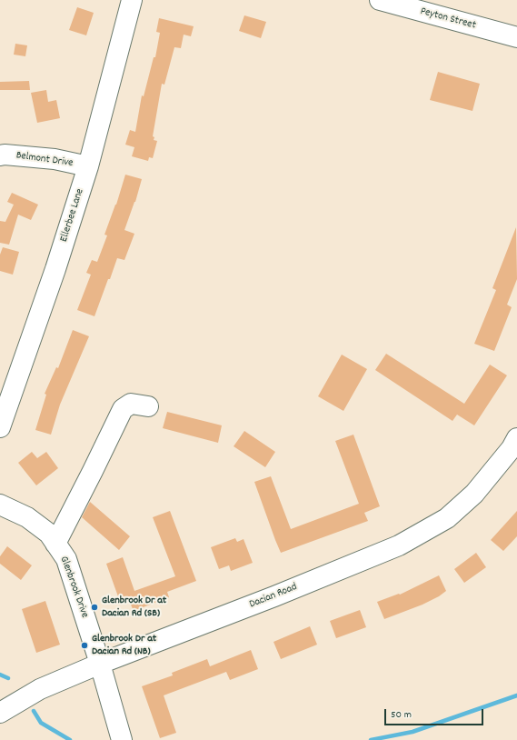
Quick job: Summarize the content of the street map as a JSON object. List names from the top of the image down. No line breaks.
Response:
{"streets":{"street":["Peyton Street","Belmont Drive","Ellerbee Lane","Glenbrook Drive","Dacian Road"]},"crossings":[["Belmont Drive","Ellerbee Lane"],["Glenbrook Drive","Dacian Road"]],"places":["Glenbrook Dr at Dacian Rd (SB)","Glenbrook Dr at Dacian Rd (NB)"],"scale_bar":"50 m"}
